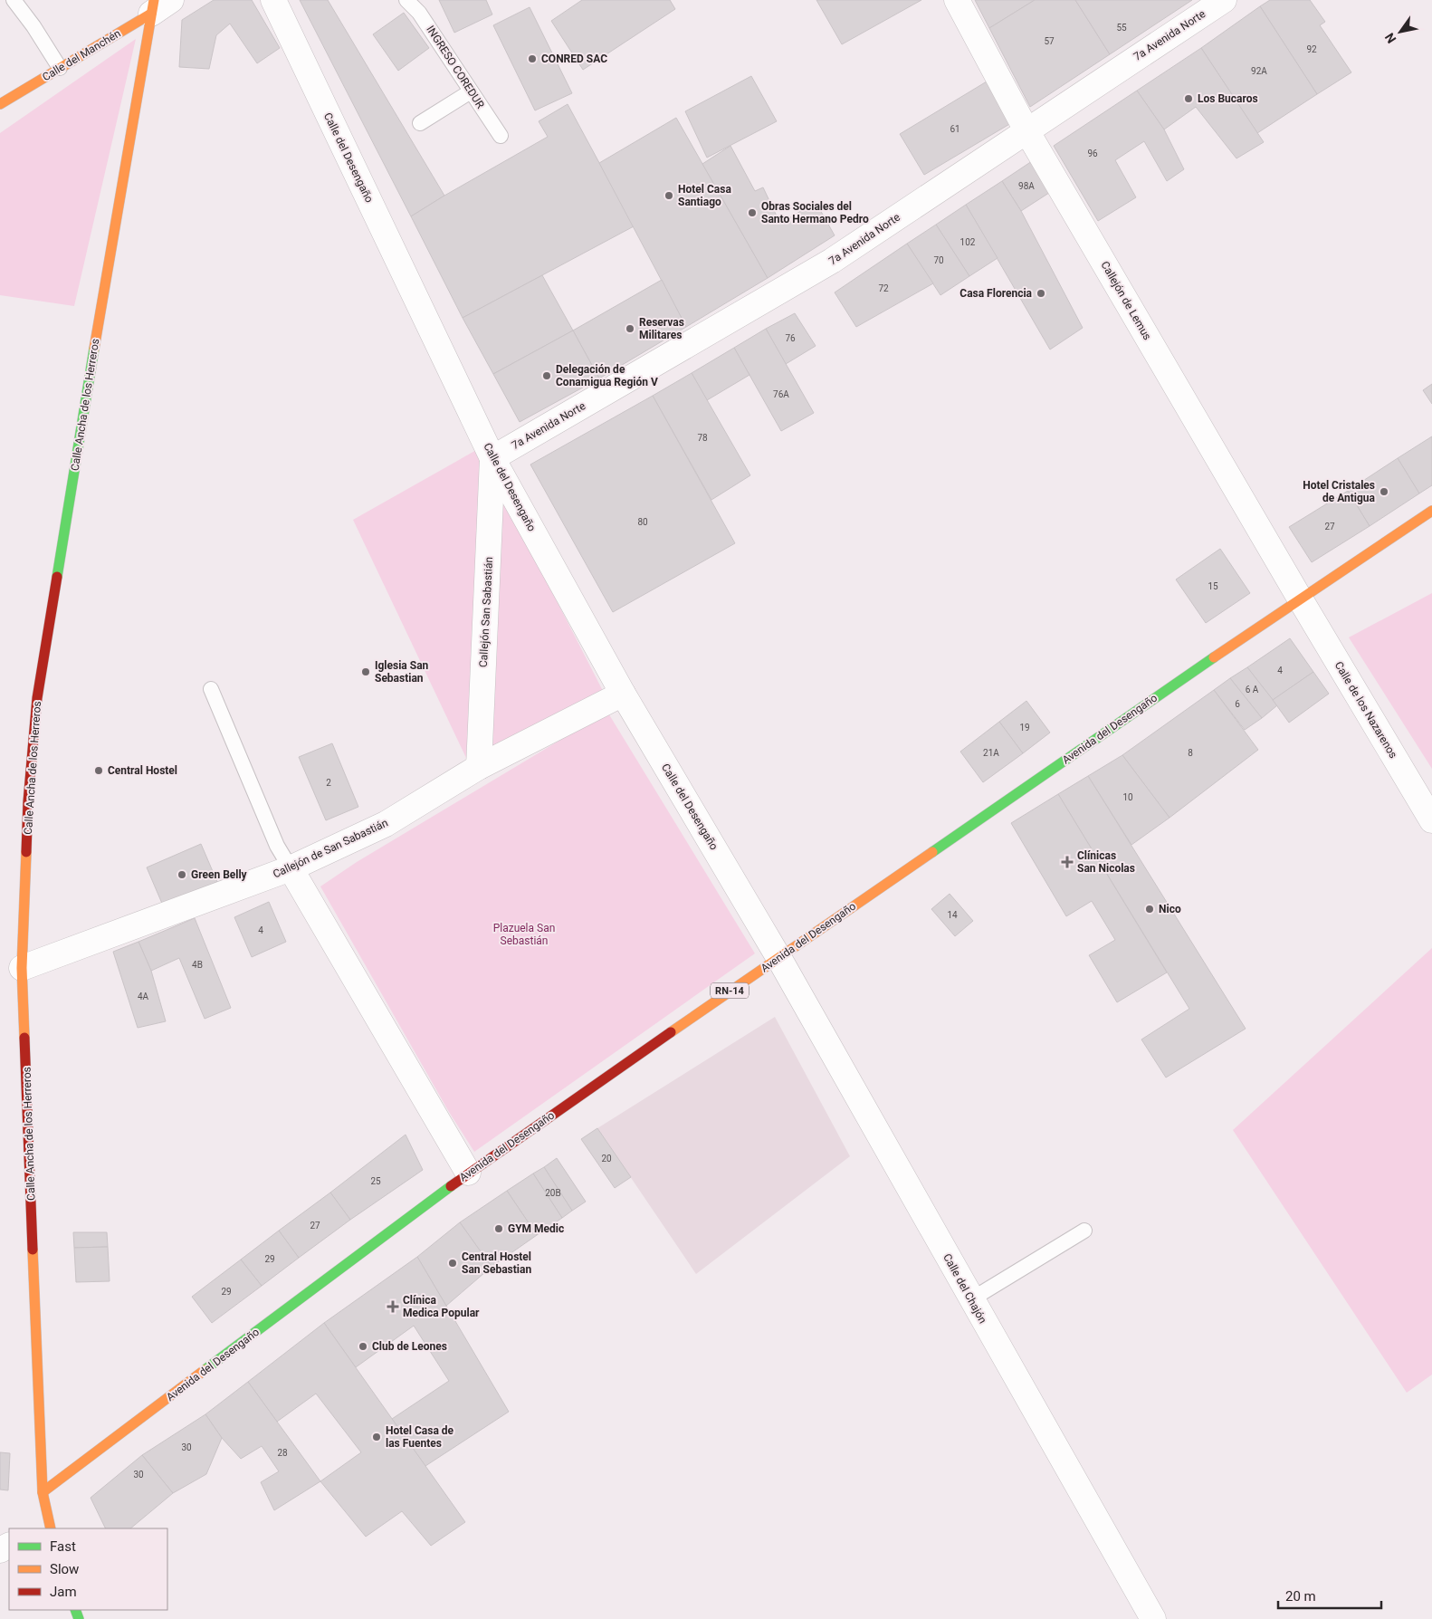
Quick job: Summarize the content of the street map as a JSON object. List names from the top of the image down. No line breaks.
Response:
{"streets":{"main road":["Calle del Manchén","Calle Ancha de los Herreros","Avenida del Desengaño","RN-14"],"street":["7a Avenida Norte","Calle del Desengaño","Callejón de Lemus","Callejón San Sabastián","Calle de los Nazarenos","Callejón de San Sabastián","Calle del Chajón"],"lane":["INGRESO COREDUR"]},"crossings":[["7a Avenida Norte","Calle del Desengaño"],["7a Avenida Norte","Callejón de Lemus"],["7a Avenida Norte","Callejón San Sabastián"],["Calle del Manchén","Calle Ancha de los Herreros"],["Calle del Desengaño","Callejón San Sabastián"],["Calle del Desengaño","Avenida del Desengaño"],["Calle del Desengaño","Callejón de San Sabastián"],["Calle del Desengaño","Calle del Chajón"],["Callejón de Lemus","Calle de los Nazarenos"],["Callejón de Lemus","Avenida del Desengaño"],["Calle Ancha de los Herreros","Avenida del Desengaño"],["Calle Ancha de los Herreros","Callejón de San Sabastián"],["Callejón San Sabastián","Callejón de San Sabastián"],["Calle de los Nazarenos","Avenida del Desengaño"],["Avenida del Desengaño","Calle del Chajón"]],"parks":["Plazuela San Sebastián"],"places":{"other":["CONRED SAC","Los Bucaros","Hotel Casa Santiago","Obras Sociales del Santo Hermano Pedro","Casa Florencia","Reservas Militares","Delegación de Conamigua Región V","Hotel Cristales de Antigua","Iglesia San Sebastian","Central Hostel","Green Belly","Nico","GYM Medic","Central Hostel San Sebastian","Club de Leones","Hotel Casa de las Fuentes"],"health":["Clínicas San Nicolas","Clínica Medica Popular"]},"house_numbers":["55","57","92","92A","61","96","98A","102","70","72","76","76A","78","80","27","15","4","6 A","6","19","21A","8","2","10","14","4","4B","4A","20","25","20B","27","29","29","30","28","30"],"legend":["Fast","Slow","Jam"],"scale_bar":"20 m","north":"bottom left"}
